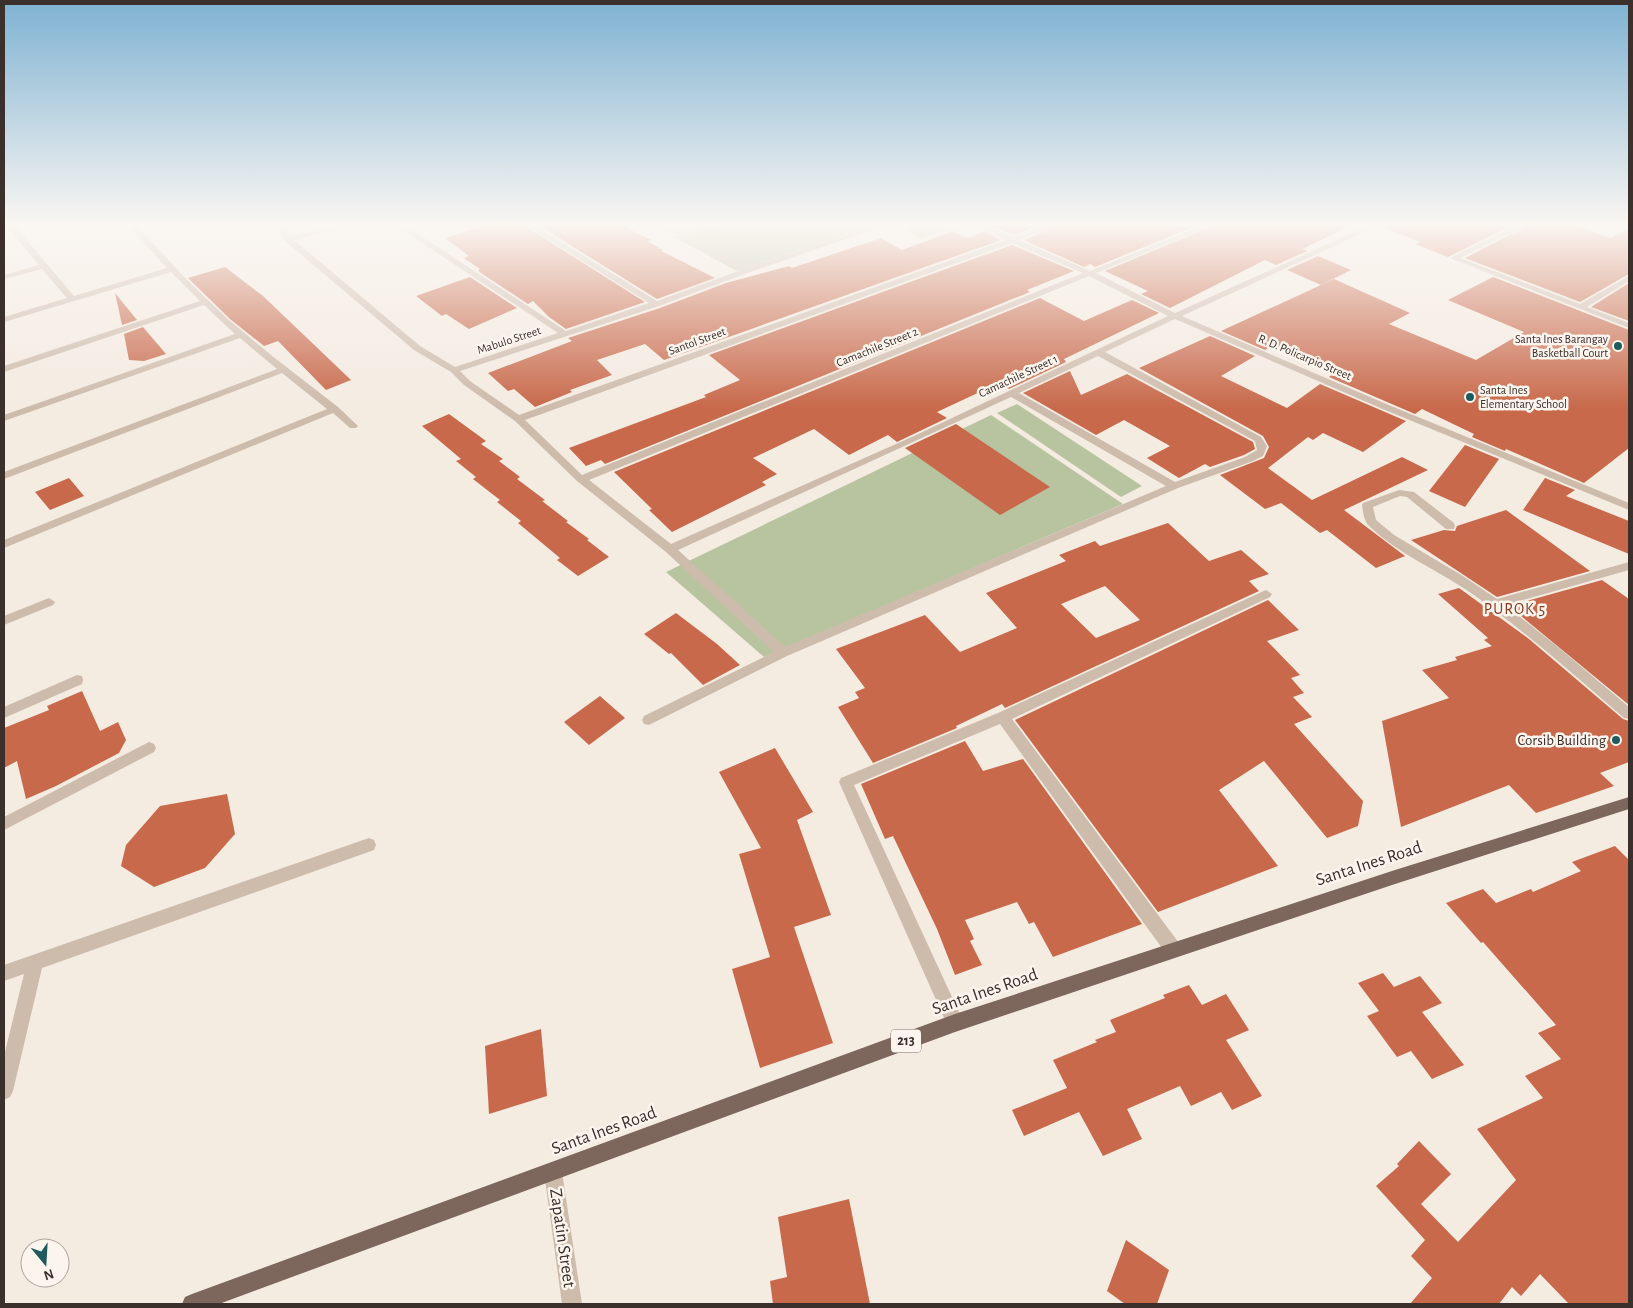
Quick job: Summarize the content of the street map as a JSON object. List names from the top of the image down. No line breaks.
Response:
{"streets":{"main road":["Santa Ines Road","213"],"street":["Mabulo Street","Santol Street","Camachile Street 2","R. D. Policarpio Street","Camachile Street 1","Zapatin Street"]},"crossings":[["R. D. Policarpio Street","Camachile Street 1"],["Santa Ines Road","Zapatin Street"]],"districts":["PUROK 5"],"places":["Santa Ines Barangay Basketball Court","Santa Ines Elementary School","Corsib Building"],"north":"bottom"}
